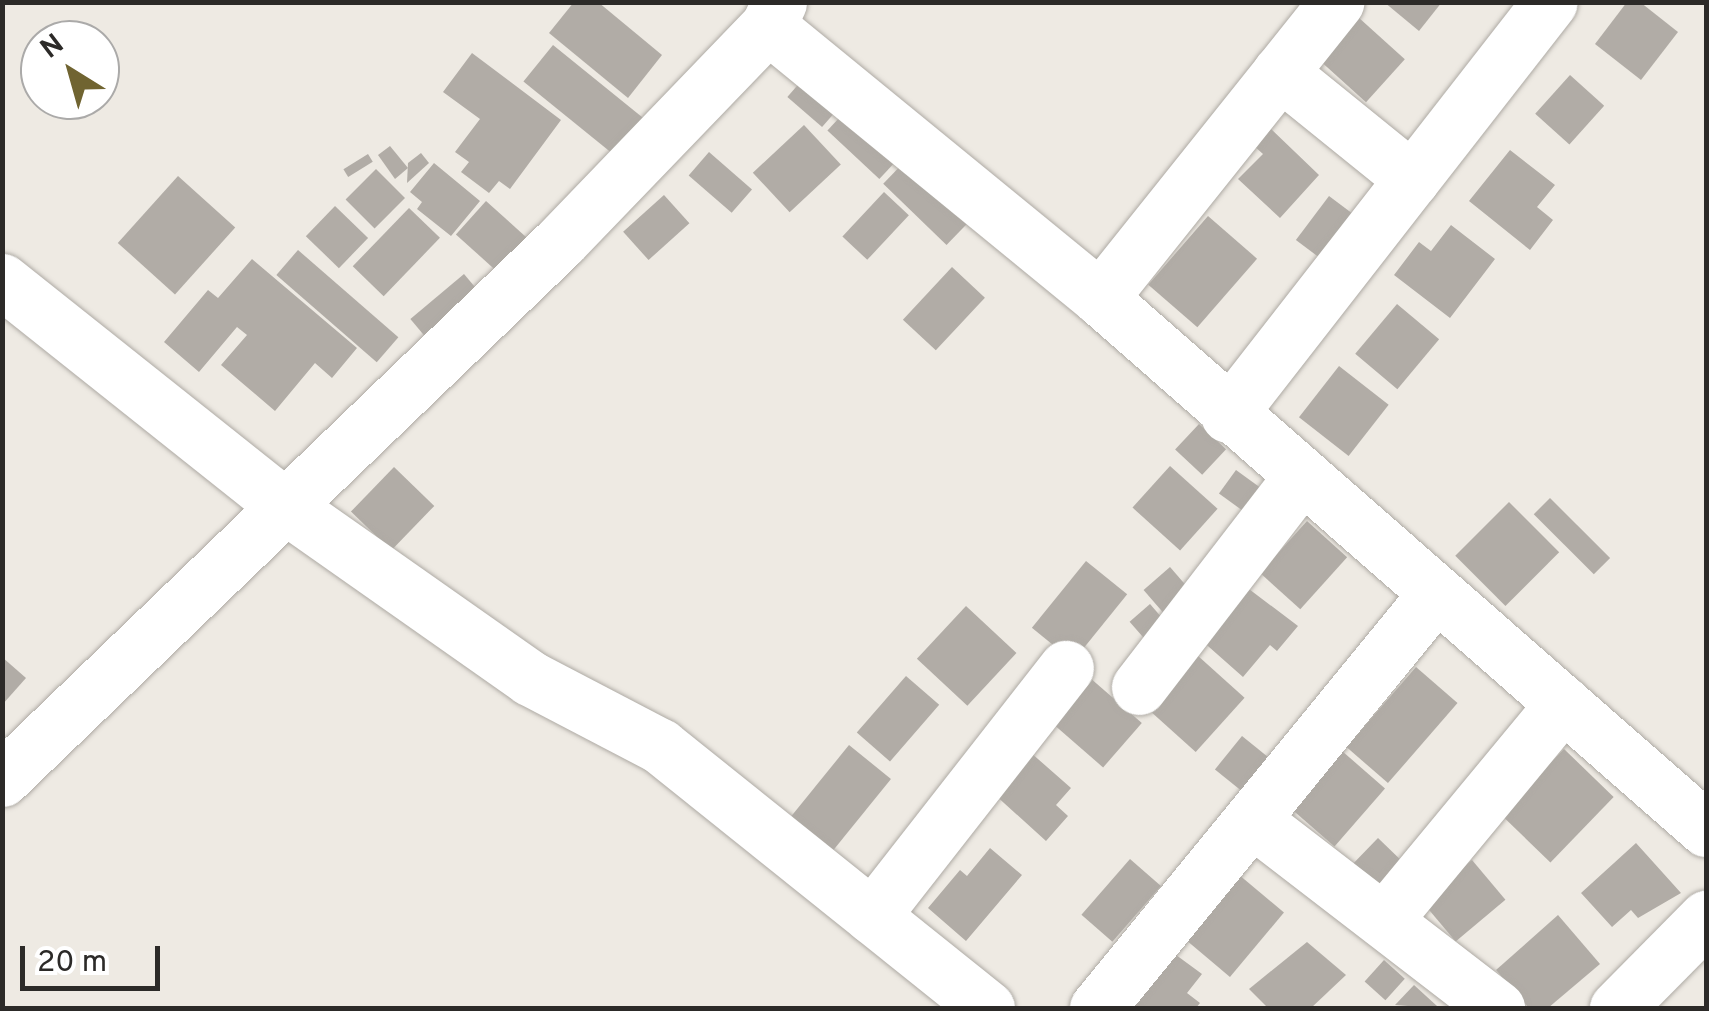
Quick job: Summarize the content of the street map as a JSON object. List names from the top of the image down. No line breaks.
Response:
{"scale_bar":"20 m","north":"top left"}
